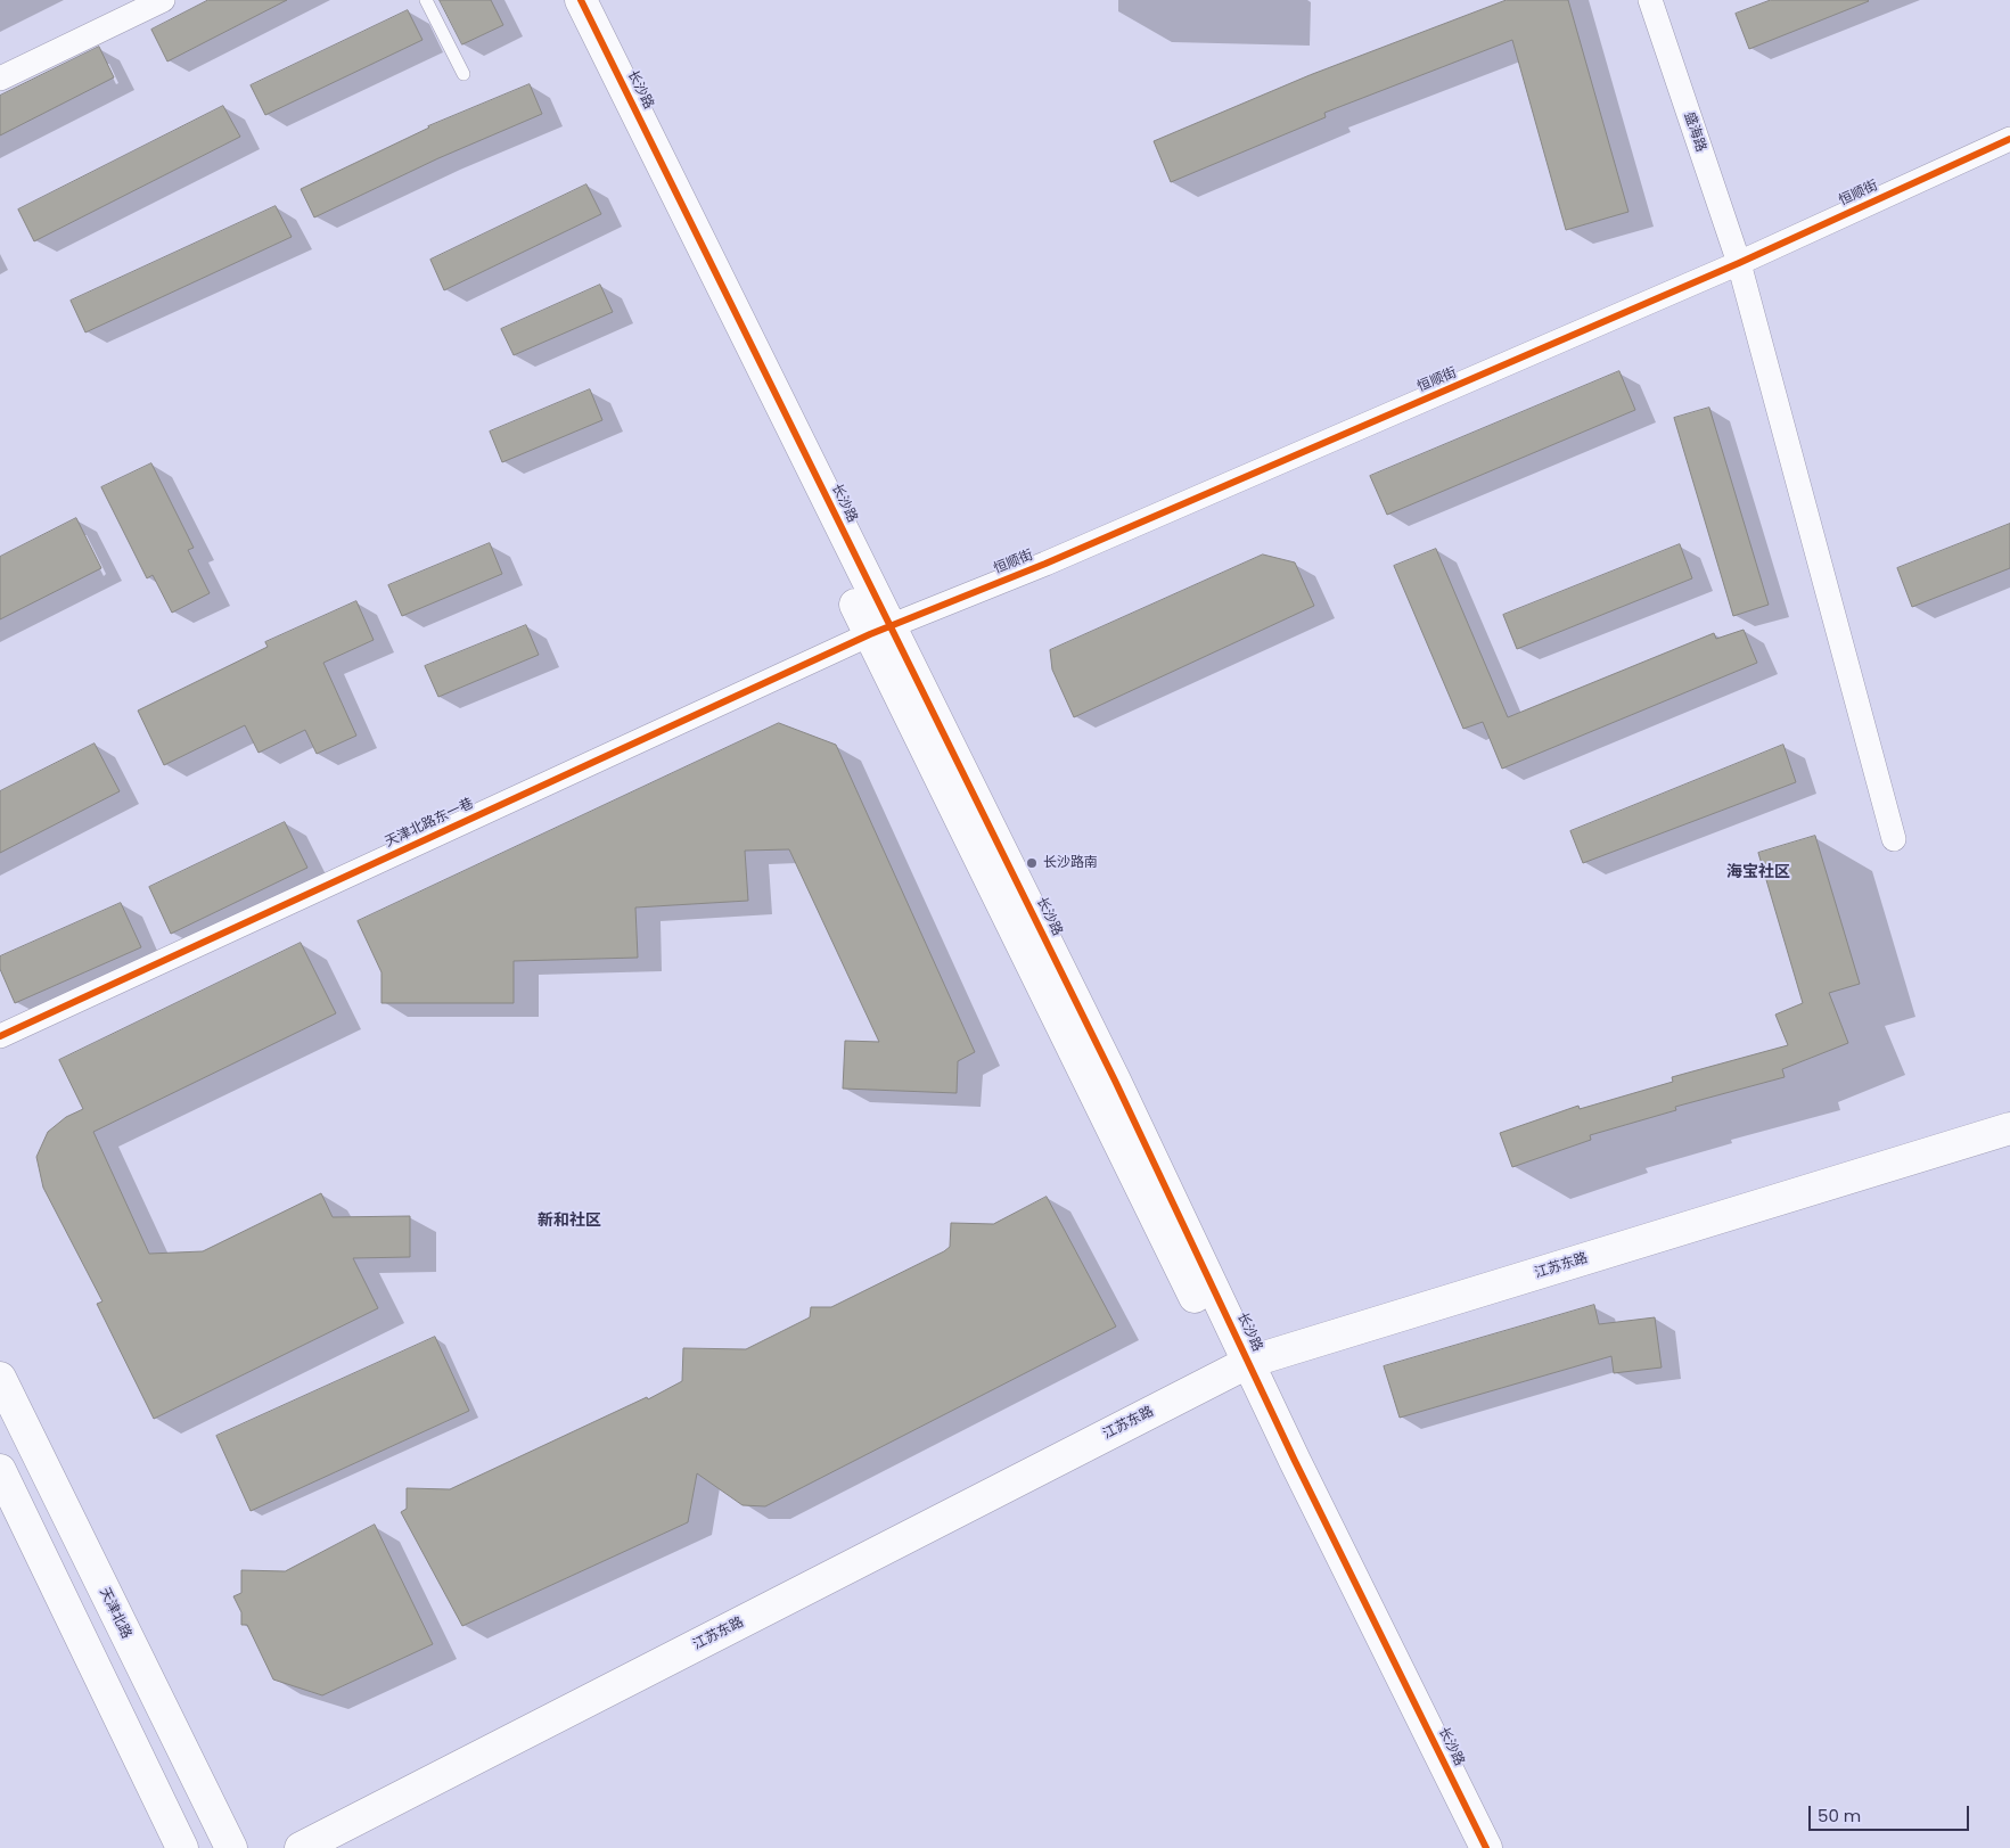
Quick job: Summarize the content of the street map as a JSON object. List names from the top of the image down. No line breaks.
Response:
{"streets":{"street":["长沙路","盛海路","恒顺街","天津北路东一巷","江苏东路","天津北路"]},"crossings":[["长沙路","恒顺街"],["长沙路","天津北路东一巷"],["长沙路","江苏东路"],["盛海路","恒顺街"],["恒顺街","天津北路东一巷"]],"districts":["海宝社区","新和社区"],"places":["长沙路南"],"scale_bar":"50 m"}
